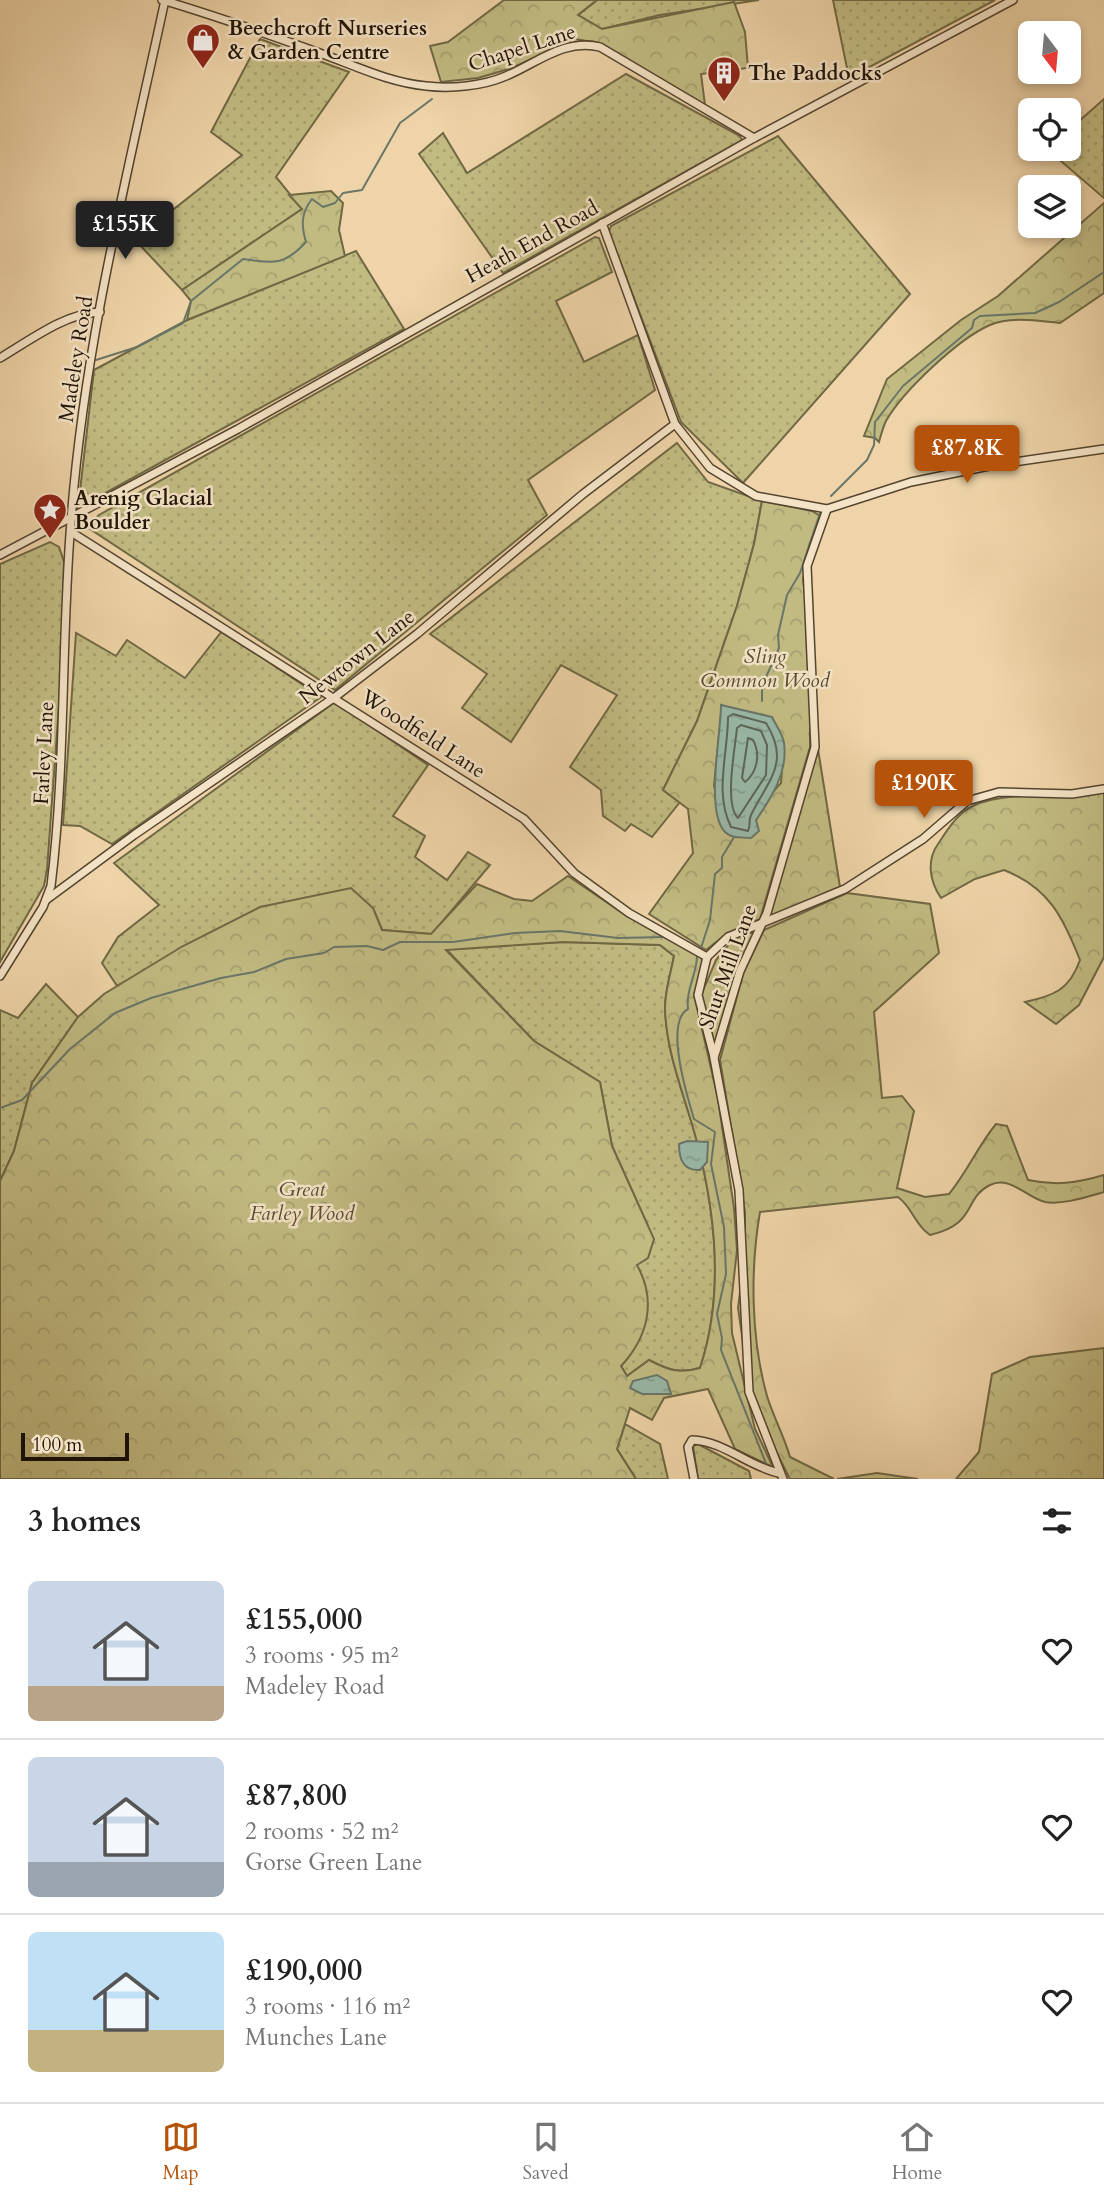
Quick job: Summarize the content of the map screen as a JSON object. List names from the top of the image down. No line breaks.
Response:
{"streets":{"street":["Chapel Lane","Heath End Road","Madeley Road","Newtown Lane","Woodfield Lane","Farley Lane","Shut Mill Lane"]},"crossings":[["Chapel Lane","Heath End Road"],["Chapel Lane","Madeley Road"],["Heath End Road","Madeley Road"],["Heath End Road","Farley Lane"],["Madeley Road","Farley Lane"],["Newtown Lane","Woodfield Lane"],["Newtown Lane","Farley Lane"],["Woodfield Lane","Farley Lane"]],"parks":["Sling Common Wood","Great Farley Wood"],"places":{"shop":["Beechcroft Nurseries & Garden Centre"],"building":["The Paddocks"],"place":["Arenig Glacial Boulder"]},"scale_bar":"100 m","north":"bottom","page":{"price":["£155K","£87.8K","£190K"],"scale":"100 m","heading":"3 homes","list":[{"name":"£155,000","note":"3 rooms · 95 m² · Madeley Road"},{"name":"£87,800","note":"2 rooms · 52 m² · Gorse Green Lane"},{"name":"£190,000","note":"3 rooms · 116 m² · Munches Lane"}],"tabs":["Map","Saved","Home"]}}
